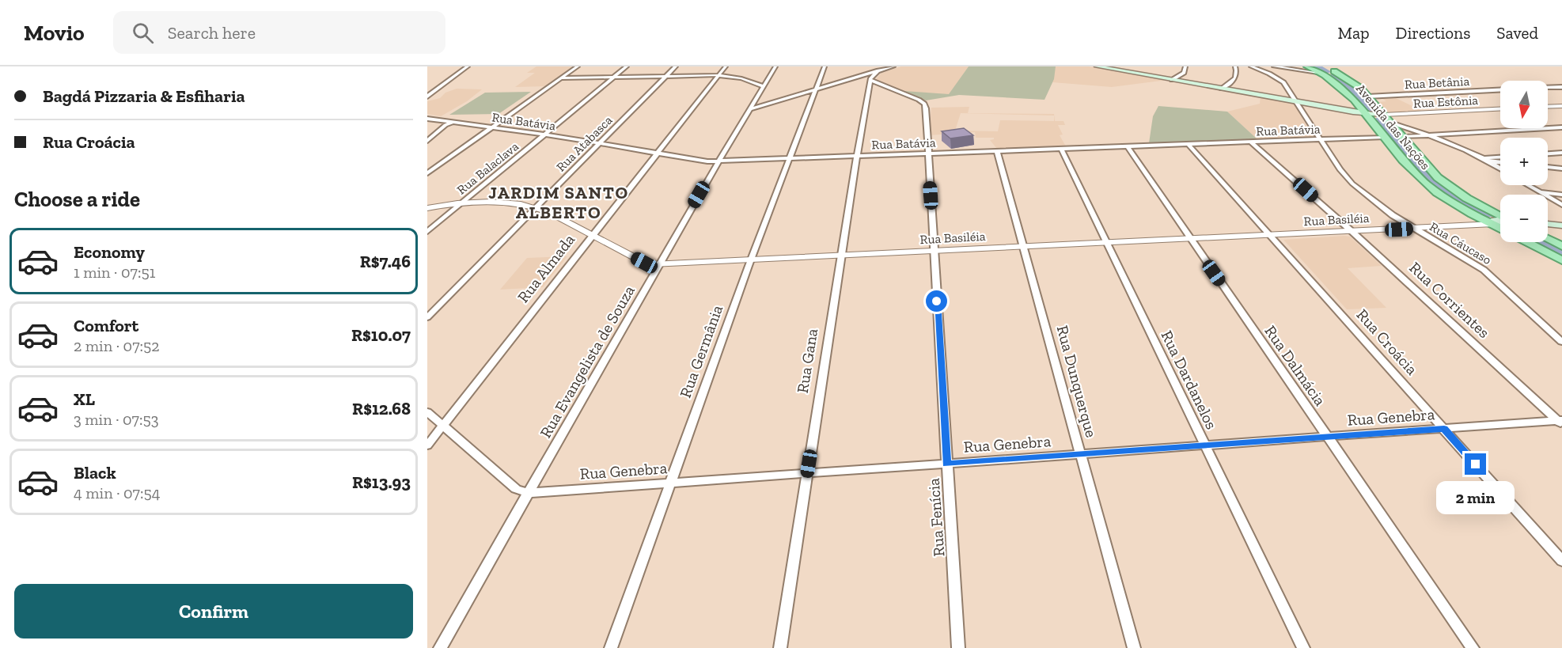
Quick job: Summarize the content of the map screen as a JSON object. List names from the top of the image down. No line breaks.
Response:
{"streets":{"main road":["Avenida das Nações"],"street":["Rua Betânia","Rua Estônia","Rua Batávia","Rua Atabasca","Rua Balaclava","Rua Basiléia","Rua Cáucaso","Rua Almada","Rua Corrientes","Rua Croácia","Rua Germânia","Rua Gana","Rua Evangelista de Souza","Rua Dalmácia","Rua Dardanelos","Rua Dunquerque","Rua Genebra","Rua Fenícia"]},"crossings":[["Rua Betânia","Avenida das Nações"],["Rua Estônia","Avenida das Nações"],["Rua Batávia","Avenida das Nações"],["Rua Batávia","Rua Atabasca"],["Rua Batávia","Rua Balaclava"],["Rua Batávia","Rua Cáucaso"],["Rua Batávia","Rua Almada"],["Rua Batávia","Rua Corrientes"],["Rua Batávia","Rua Croácia"],["Rua Batávia","Rua Germânia"],["Rua Batávia","Rua Gana"],["Rua Batávia","Rua Evangelista de Souza"],["Rua Batávia","Rua Dalmácia"],["Rua Batávia","Rua Dardanelos"],["Rua Batávia","Rua Dunquerque"],["Rua Batávia","Rua Fenícia"],["Rua Atabasca","Rua Basiléia"],["Rua Balaclava","Rua Basiléia"],["Rua Basiléia","Rua Cáucaso"],["Rua Basiléia","Rua Almada"],["Rua Basiléia","Rua Corrientes"],["Rua Basiléia","Rua Croácia"],["Rua Basiléia","Rua Germânia"],["Rua Basiléia","Rua Gana"],["Rua Basiléia","Rua Evangelista de Souza"],["Rua Basiléia","Rua Dalmácia"],["Rua Basiléia","Rua Dardanelos"],["Rua Basiléia","Rua Dunquerque"],["Rua Basiléia","Rua Fenícia"],["Rua Corrientes","Rua Genebra"],["Rua Croácia","Rua Genebra"],["Rua Germânia","Rua Genebra"],["Rua Gana","Rua Genebra"],["Rua Gana","Rua Fenícia"],["Rua Evangelista de Souza","Rua Genebra"],["Rua Dalmácia","Rua Genebra"],["Rua Dardanelos","Rua Genebra"],["Rua Dunquerque","Rua Genebra"],["Rua Genebra","Rua Fenícia"]],"districts":["JARDIM SANTO ALBERTO"],"north":"bottom","page":{"header":"Movio","search":"Search here","nav":["Map","Directions","Saved"],"banner":["Bagdá Pizzaria & Esfiharia","Rua Croácia"],"map_buttons":["+","−"],"heading":"Choose a ride","list":[{"name":"Economy","note":"1 min · 07:51","value":"R$7.46"},{"name":"Comfort","note":"2 min · 07:52","value":"R$10.07"},{"name":"XL","note":"3 min · 07:53","value":"R$12.68"},{"name":"Black","note":"4 min · 07:54","value":"R$13.93"}],"bubble":"2 min","buttons":"Confirm"}}
